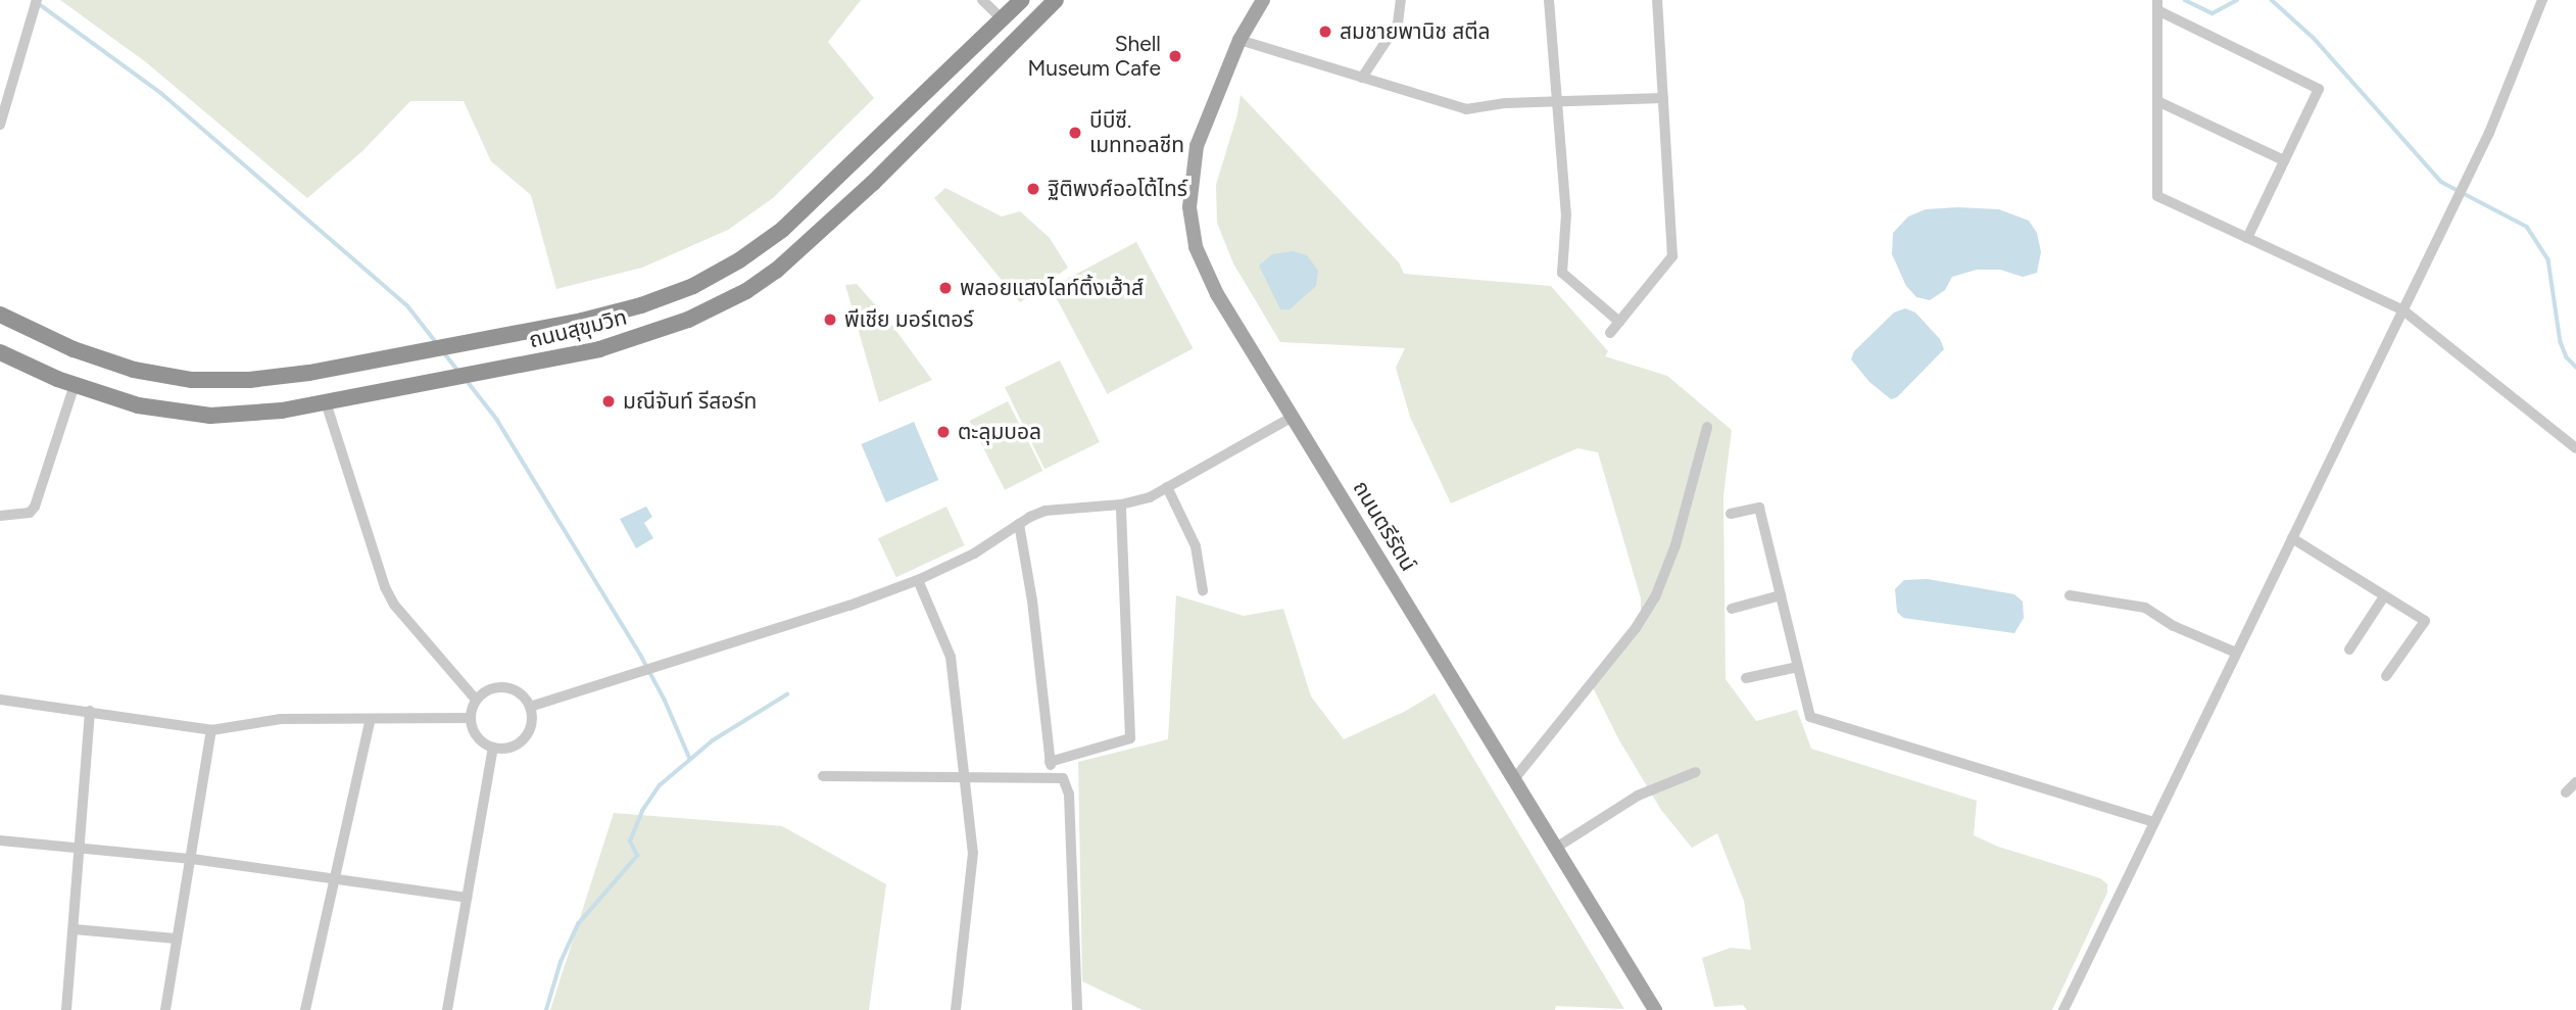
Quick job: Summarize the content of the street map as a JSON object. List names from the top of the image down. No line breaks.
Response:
{"streets":{"highway":["ถนนสุขุมวิท"],"main road":["ถนนตรีรัตน์"]},"places":["สมชายพานิช สตีล","Shell Museum Cafe","บีบีซี. เมททอลชีท","ฐิติพงศ์ออโต้ไทร์","พลอยแสงไลท์ติ้งเฮ้าส์","พีเชีย มอร์เตอร์","มณีจันท์ รีสอร์ท","ตะลุมบอล"]}
